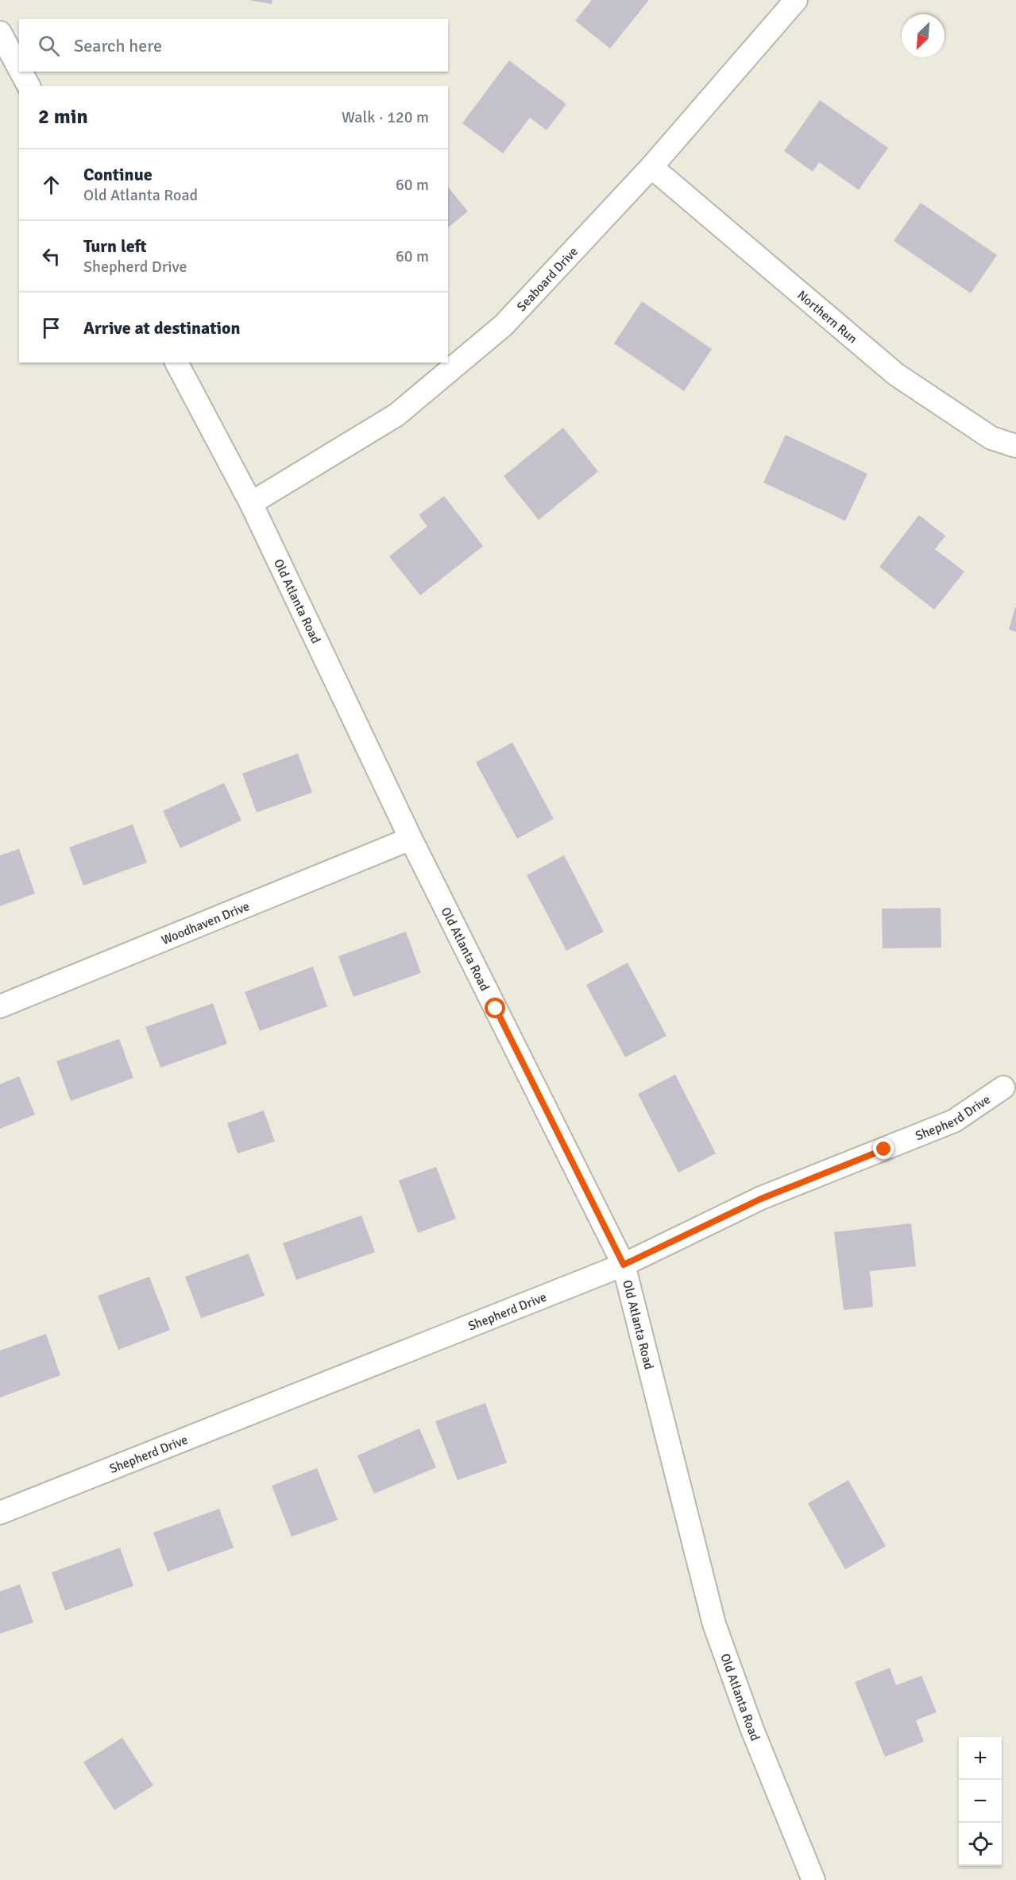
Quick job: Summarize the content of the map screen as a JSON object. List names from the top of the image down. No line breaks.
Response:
{"streets":{"street":["Seaboard Drive","Northern Run","Old Atlanta Road","Woodhaven Drive","Shepherd Drive"]},"crossings":[["Seaboard Drive","Northern Run"],["Seaboard Drive","Old Atlanta Road"],["Old Atlanta Road","Woodhaven Drive"],["Old Atlanta Road","Shepherd Drive"]],"north":"bottom left","page":{"search":"Search here","heading":["2 min","Walk · 120 m"],"list":[["Continue","Old Atlanta Road","60 m"],["Turn left","Shepherd Drive","60 m"],"Arrive at destination"],"map_buttons":["+","−"]}}
